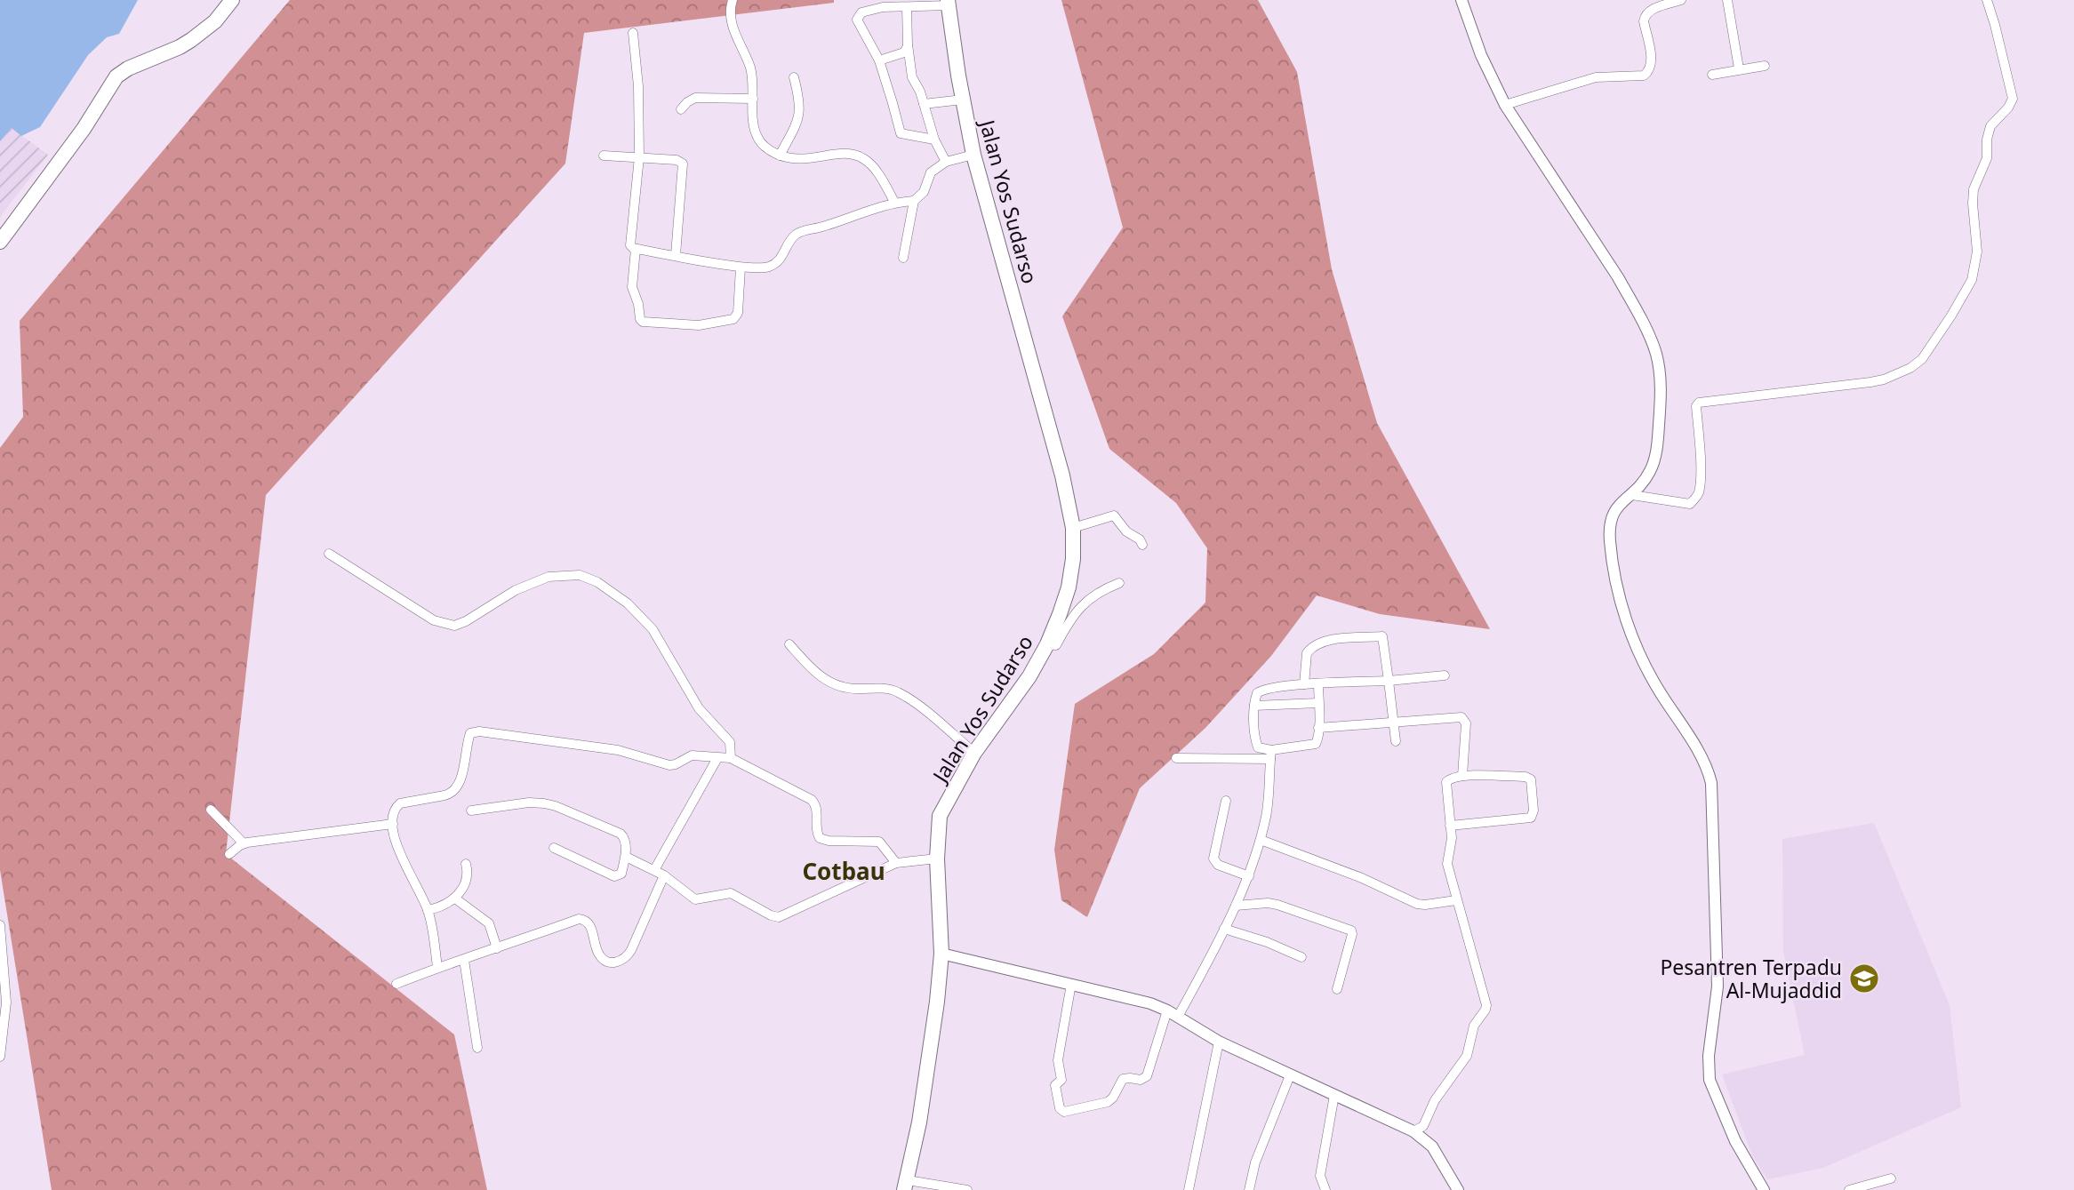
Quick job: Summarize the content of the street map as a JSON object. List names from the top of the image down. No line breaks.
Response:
{"streets":{"highway":["Jalan Yos Sudarso"]},"districts":["Cotbau"],"places":{"school or university":["Pesantren Terpadu Al-Mujaddid"]}}
